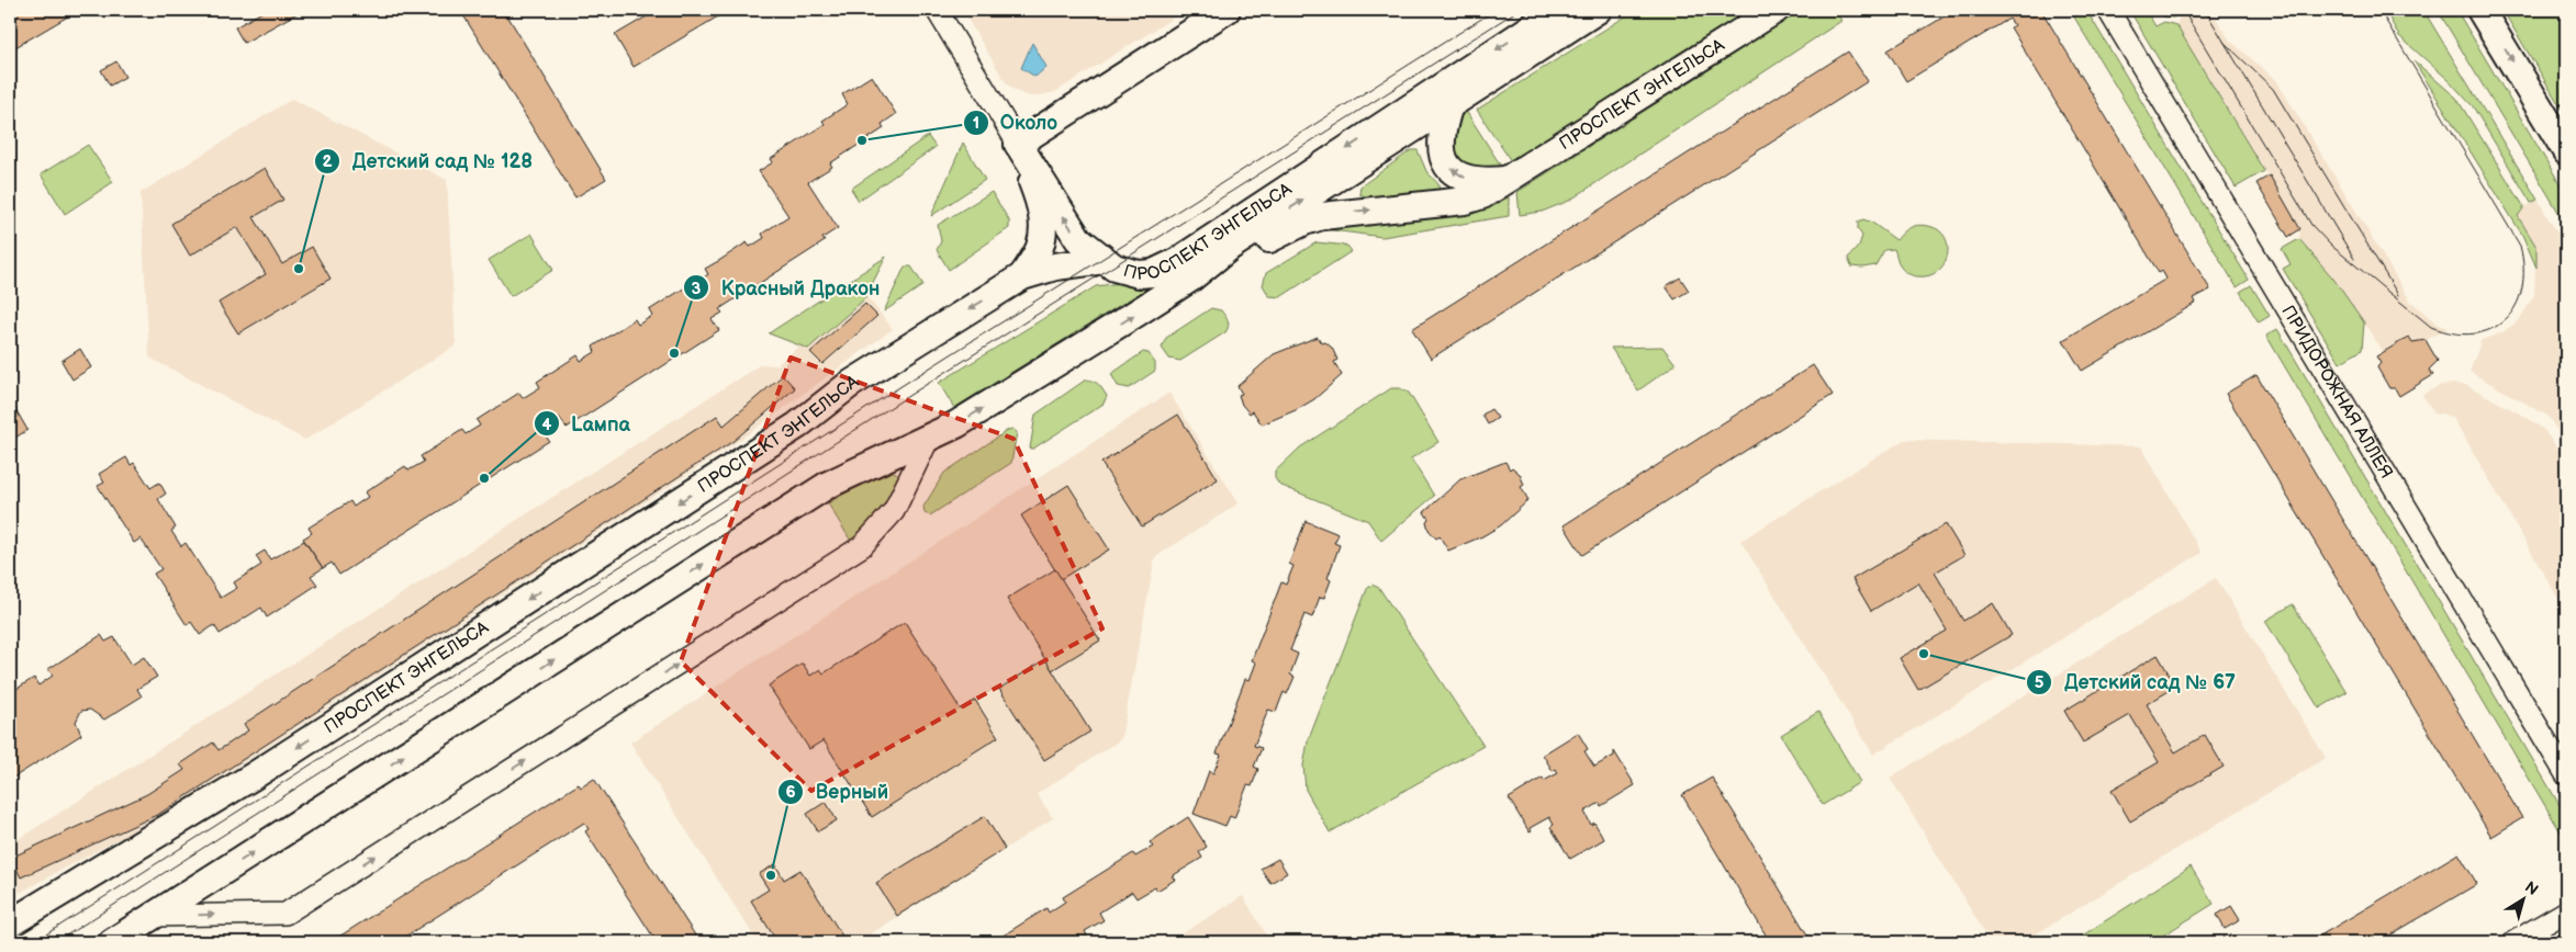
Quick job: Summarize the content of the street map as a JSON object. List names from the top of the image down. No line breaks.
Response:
{"streets":{"main road":["ПРОСПЕКТ ЭНГЕЛЬСА"],"street":["ПРИДОРОЖНАЯ АЛЛЕЯ"]},"places":["Около","Детский сад № 128","Красный Дракон","Lампа","Детский сад № 67","Верный"],"north":"top right"}
